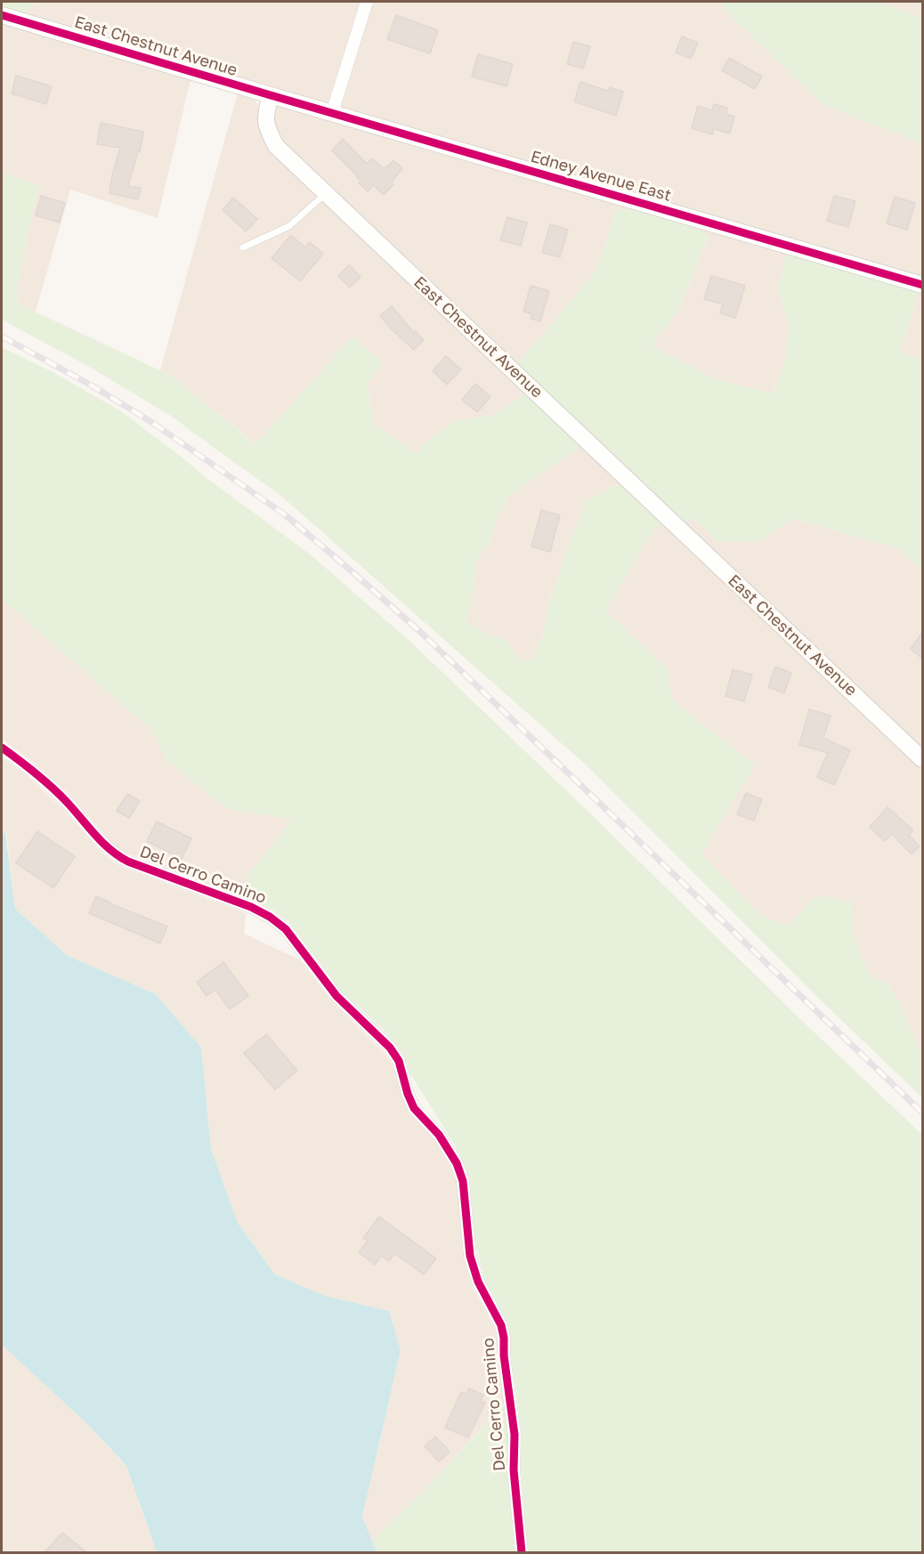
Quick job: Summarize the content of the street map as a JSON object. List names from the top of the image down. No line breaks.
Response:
{"streets":{"street":["East Chestnut Avenue","Edney Avenue East","Del Cerro Camino"]},"crossings":[["East Chestnut Avenue","Edney Avenue East"]]}
